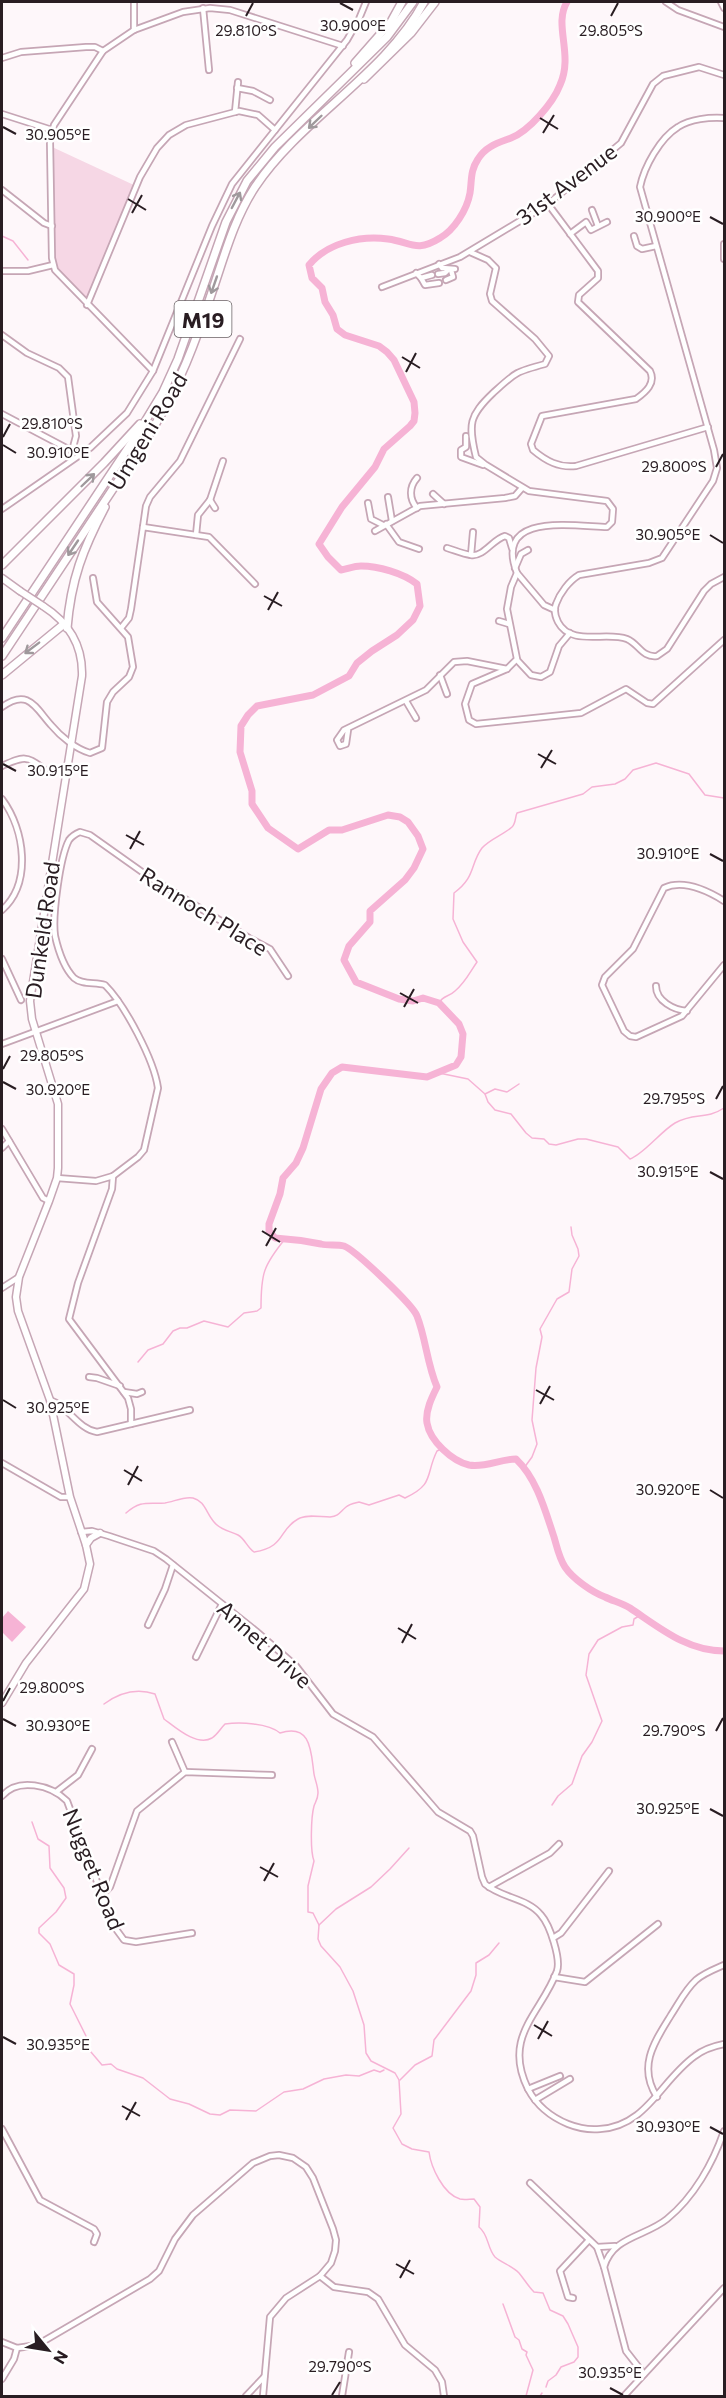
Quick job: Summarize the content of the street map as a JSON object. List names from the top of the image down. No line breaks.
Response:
{"streets":{"highway":["M19","Umgeni Road"],"main road":["Dunkeld Road"],"street":["31st Avenue","Rannoch Place","Annet Drive","Nugget Road"]},"crossings":[["Dunkeld Road","Annet Drive"]],"north":"bottom right","coordinates":["30.900°E","29.810°S","29.805°S","30.905°E","30.910°E","29.800°S","30.915°E","30.920°E","29.795°S","30.925°E","30.930°E","29.790°S","30.935°E"]}
